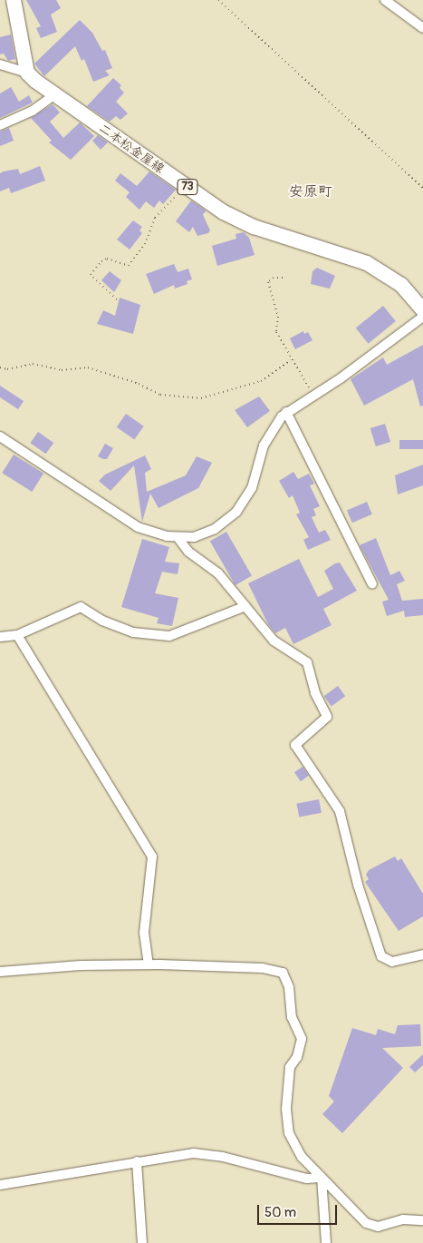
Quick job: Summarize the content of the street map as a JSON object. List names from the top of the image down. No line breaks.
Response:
{"streets":{"main road":["二本松金屋線","73"]},"districts":["安原町"],"scale_bar":"50 m"}
